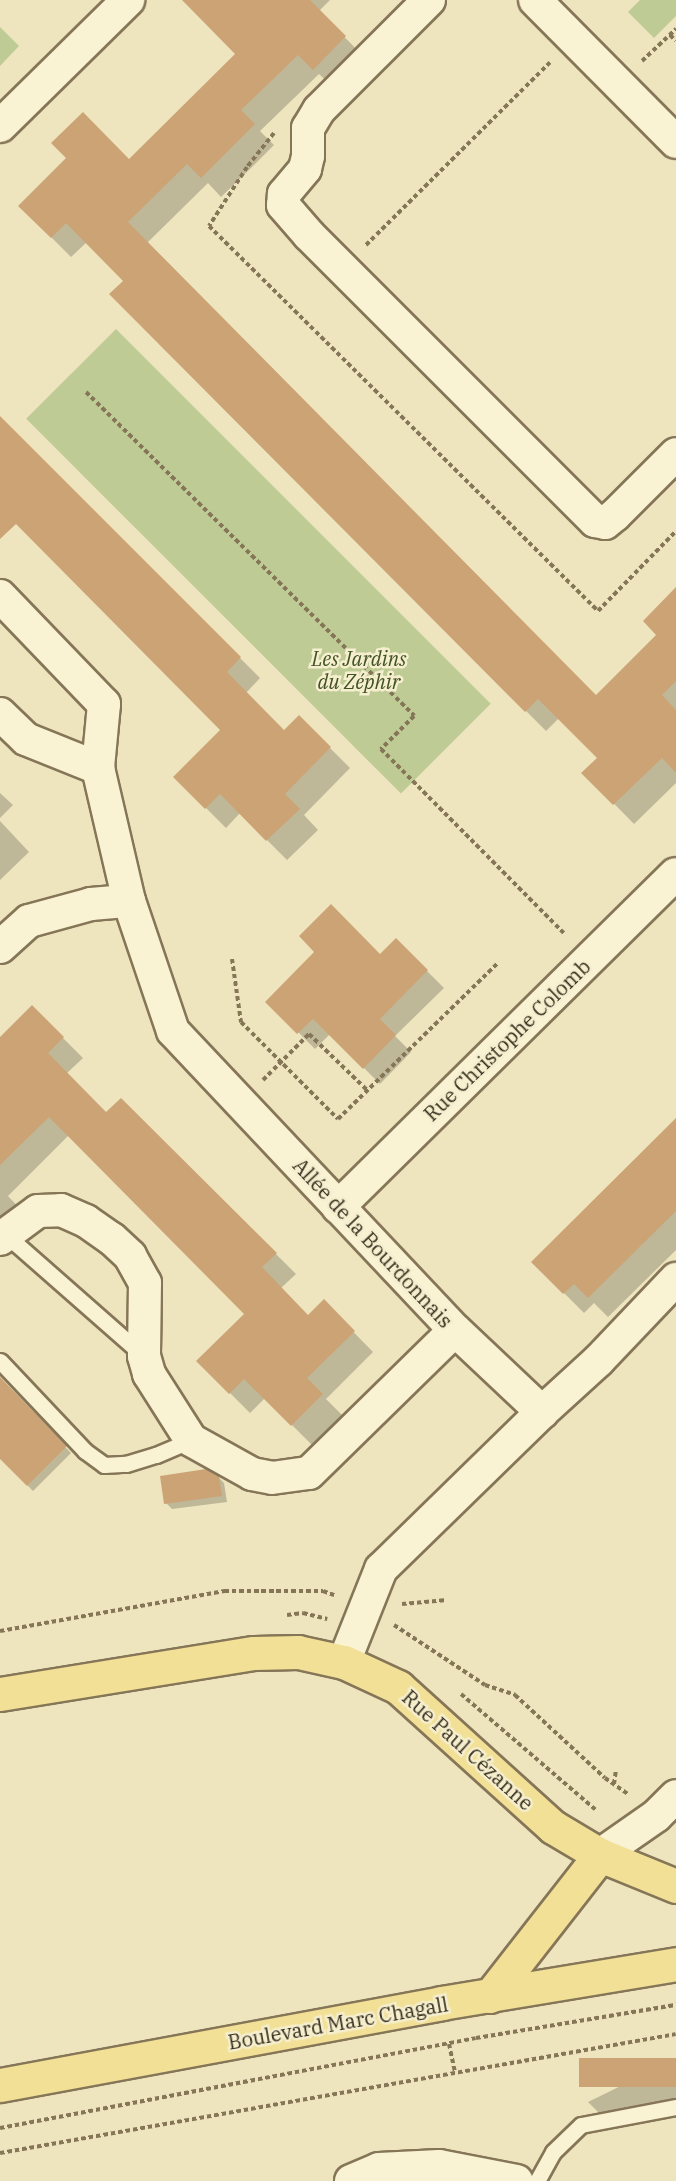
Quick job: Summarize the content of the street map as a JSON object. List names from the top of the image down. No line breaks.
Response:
{"streets":{"main road":["Rue Paul Cézanne","Boulevard Marc Chagall"],"street":["Rue Christophe Colomb","Allée de la Bourdonnais"]},"crossings":[["Rue Christophe Colomb","Allée de la Bourdonnais"]],"parks":["Les Jardins du Zéphir"]}
